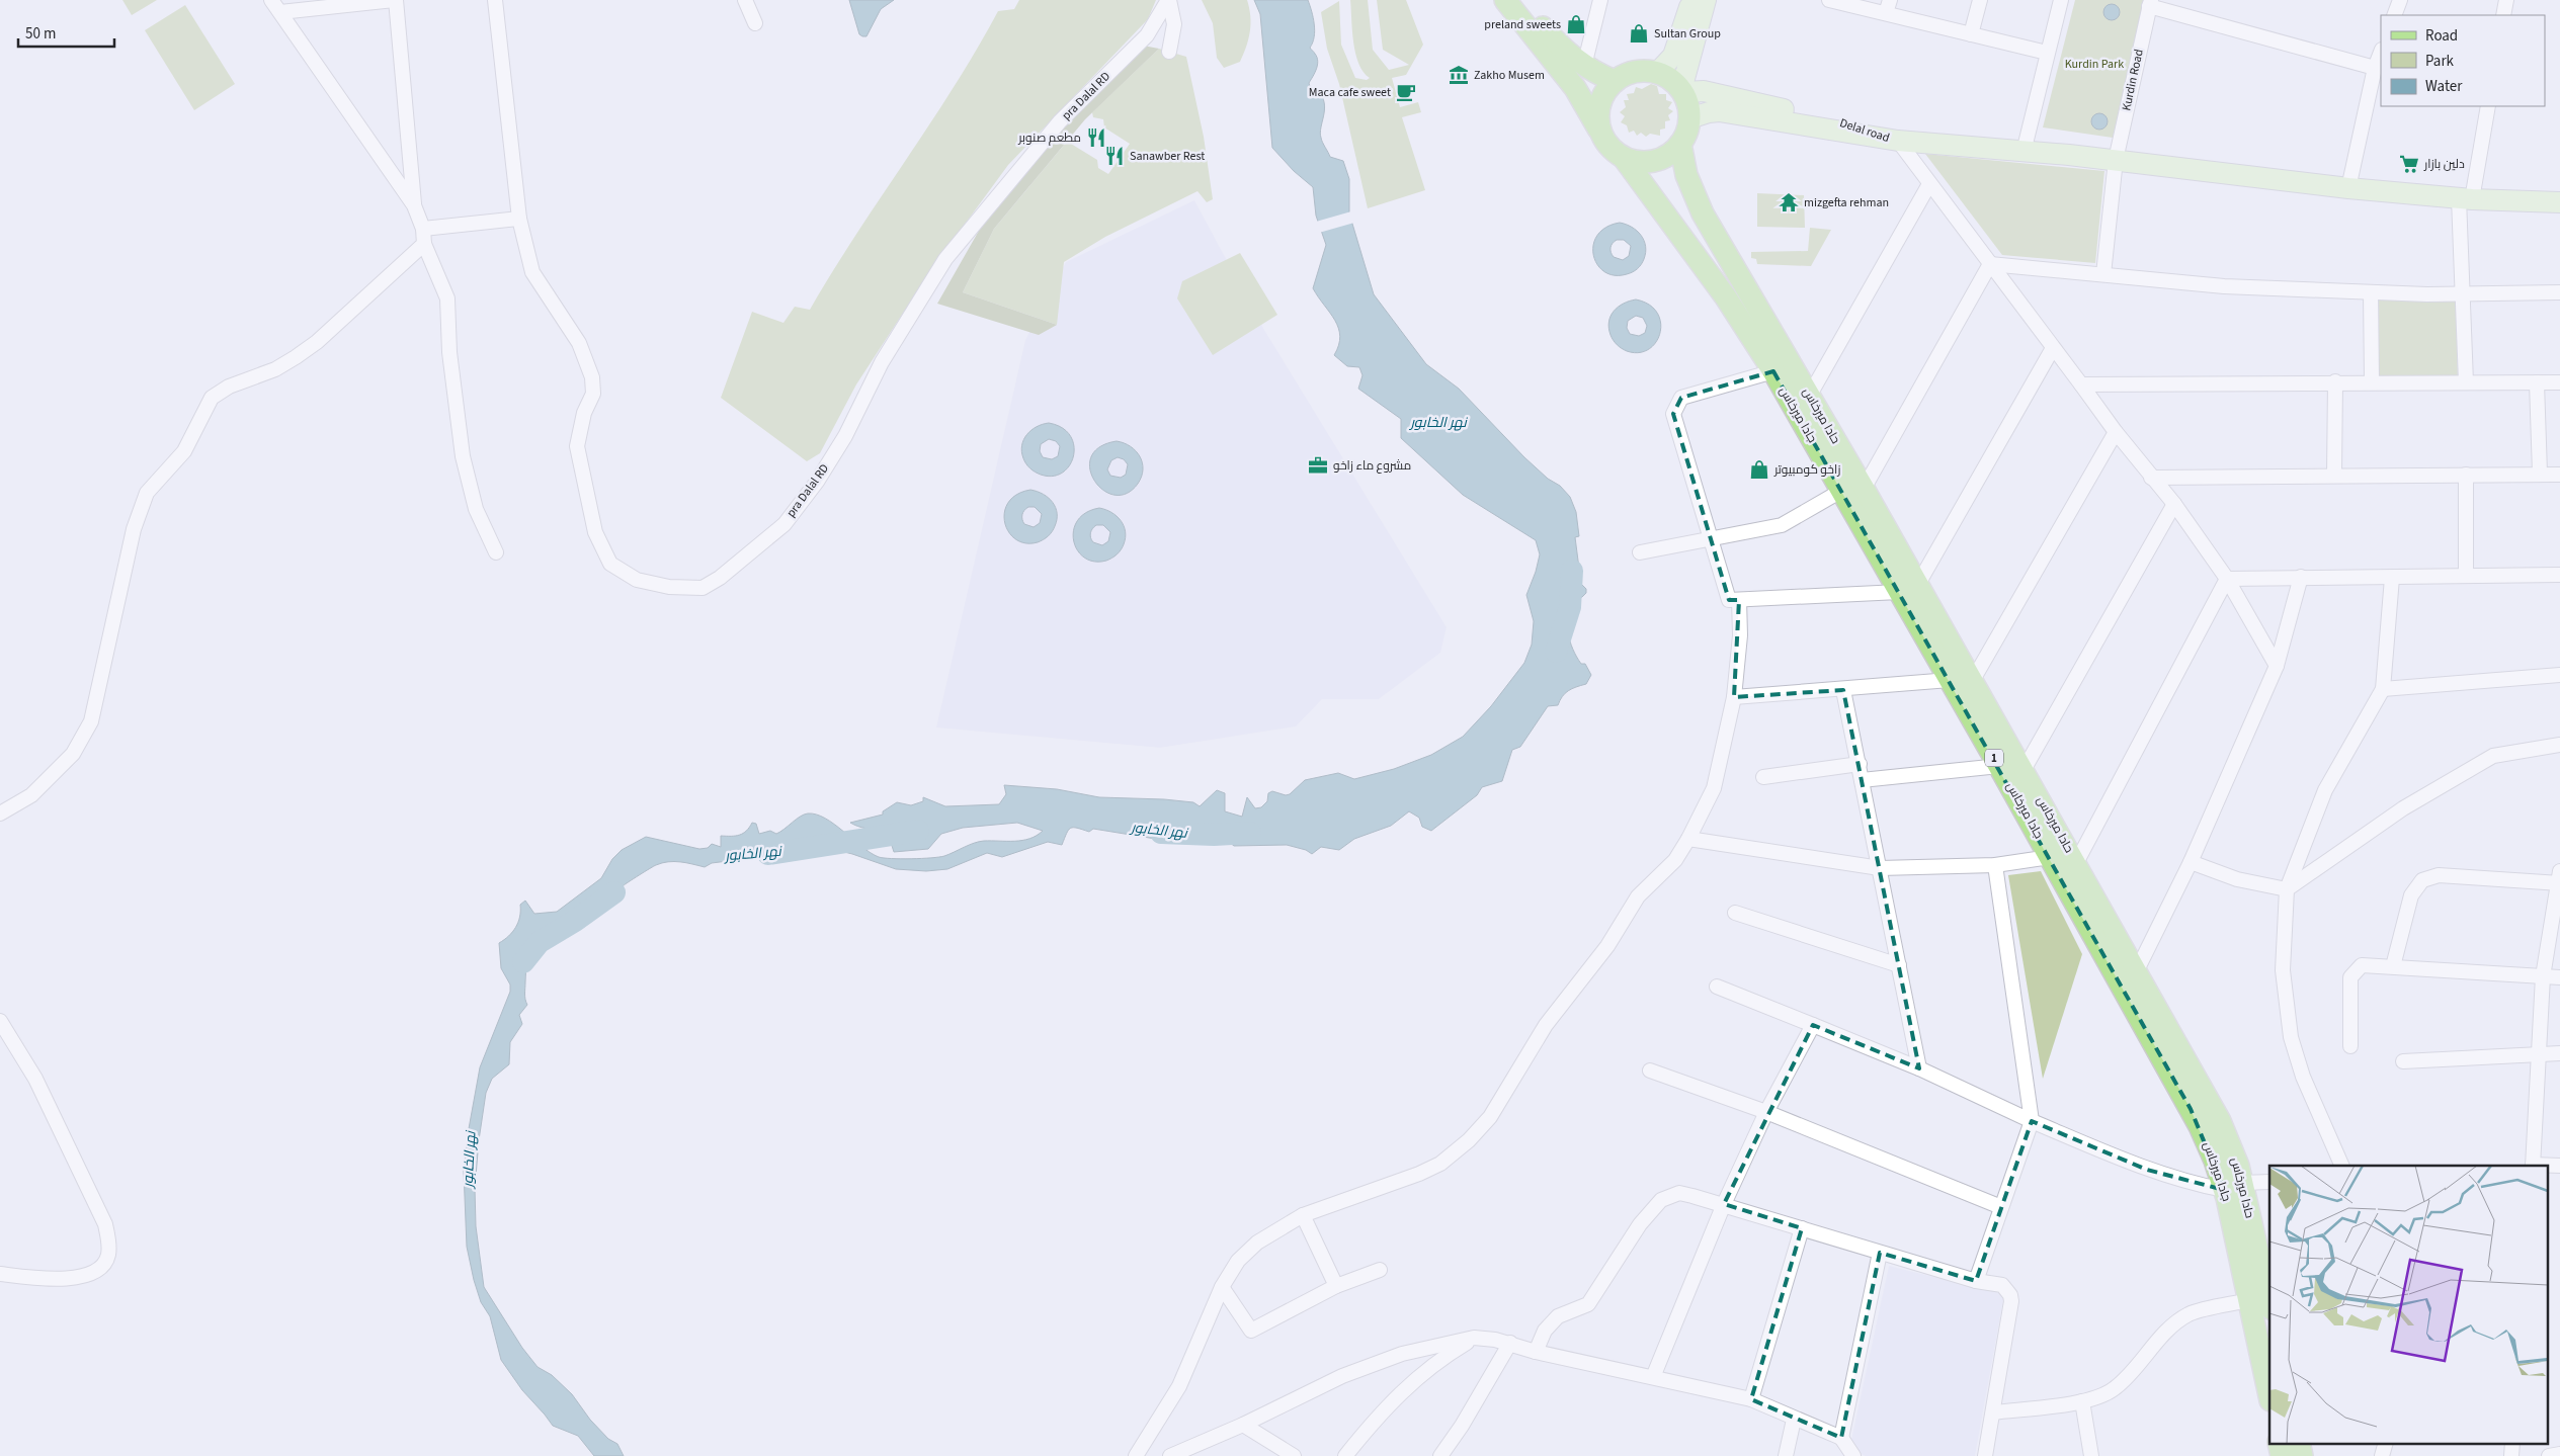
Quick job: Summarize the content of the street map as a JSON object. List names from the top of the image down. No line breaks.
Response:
{"streets":{"main road":["Delal road","جادا ميرخاس","حادا ميرخاس","1"],"street":["Kurdin Road","pra Dalal RD"]},"crossings":[["Delal road","جادا ميرخاس"],["جادا ميرخاس","حادا ميرخاس"]],"water":["نهر الخابور"],"parks":["Kurdin Park"],"places":{"shop":["preland sweets","Sultan Group","زاخو كومبيوتر"],"museum":["Zakho Musem"],"cafe":["Maca cafe sweet"],"restaurant":["مطعم صنوبر","Sanawber Rest"],"supermarket":["دلين بازار"],"temple":["mizgefta rehman"],"office":["مشروع ماء زاخو"]},"legend":["Road","Park","Water"],"scale_bar":"50 m"}
